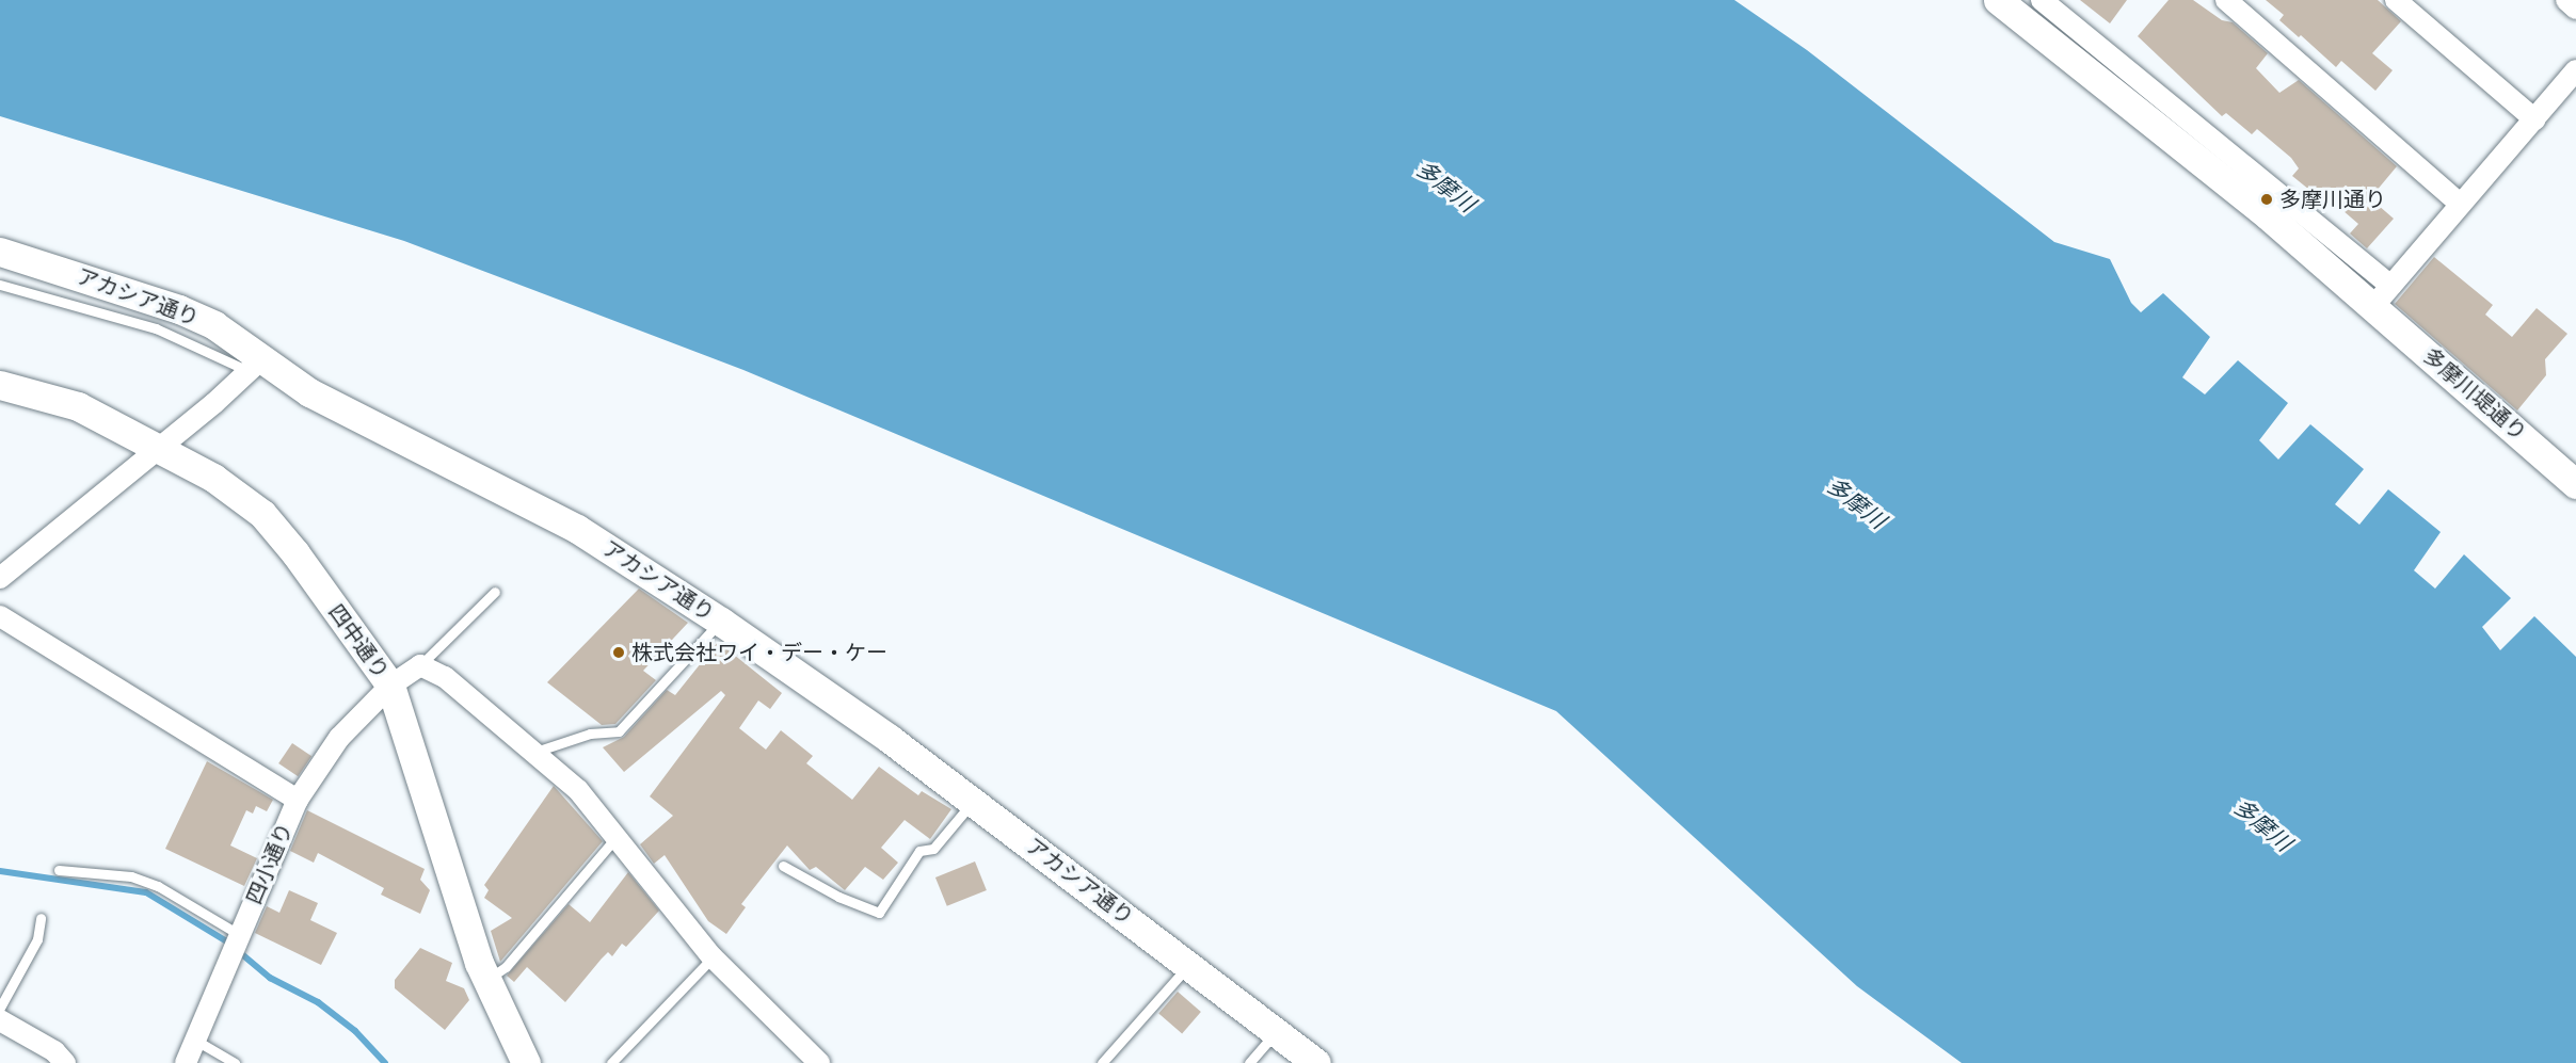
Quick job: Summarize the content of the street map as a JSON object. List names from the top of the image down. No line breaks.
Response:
{"streets":{"street":["アカシア通り","多摩川堤通り","四中通り","四小通り"]},"crossings":[["四中通り","四小通り"]],"water":["多摩川"],"places":["多摩川通り","株式会社ワイ・デー・ケー"]}
